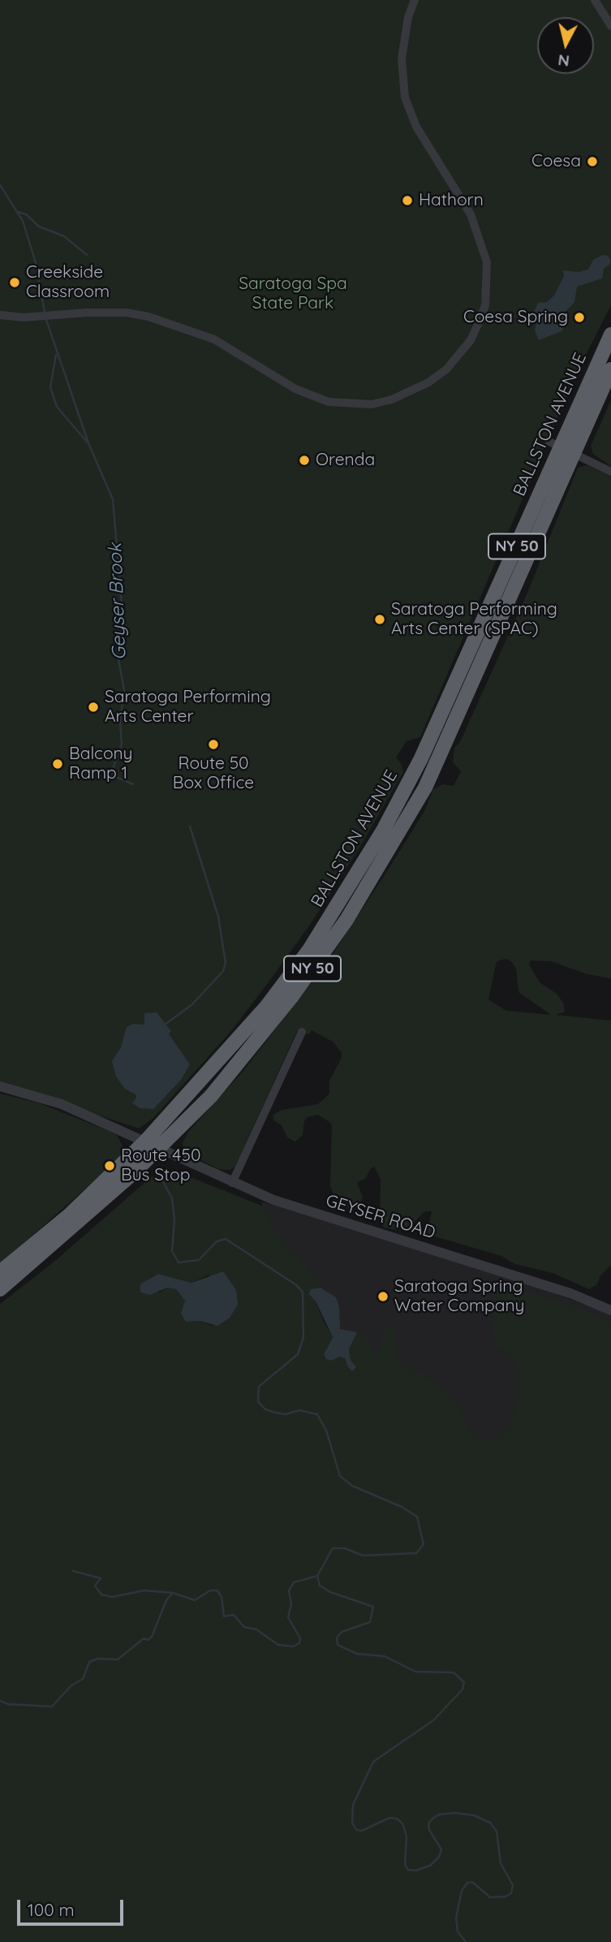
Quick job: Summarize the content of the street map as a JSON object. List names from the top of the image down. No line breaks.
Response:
{"streets":{"highway":["BALLSTON AVENUE","NY 50"],"street":["GEYSER ROAD"]},"crossings":[["BALLSTON AVENUE","GEYSER ROAD"]],"water":["Geyser Brook"],"parks":["Saratoga Spa State Park"],"places":["Coesa","Hathorn","Creekside Classroom","Coesa Spring","Orenda","Saratoga Performing Arts Center (SPAC)","Saratoga Performing Arts Center","Route 50 Box Office","Balcony Ramp 1","Route 450 Bus Stop","Saratoga Spring Water Company"],"scale_bar":"100 m","north":"bottom"}
